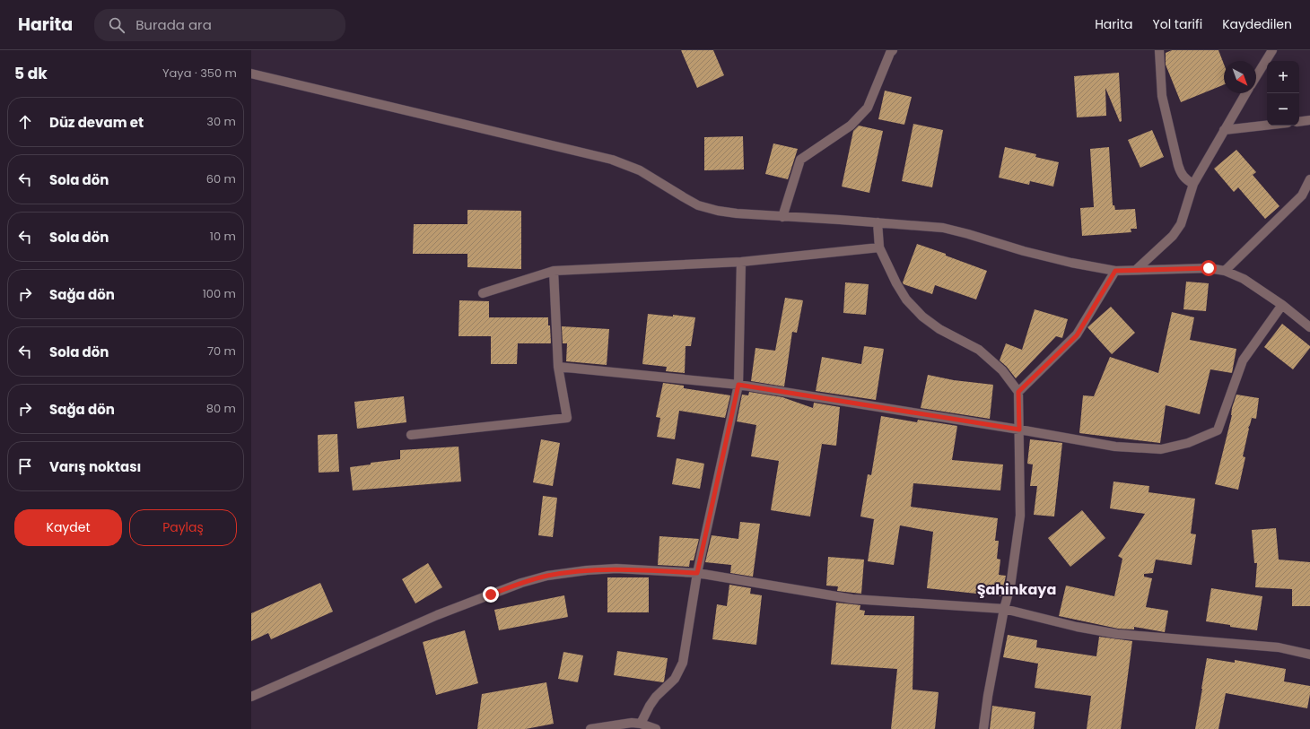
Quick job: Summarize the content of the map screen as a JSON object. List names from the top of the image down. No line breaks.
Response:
{"districts":["Şahinkaya"],"north":"bottom right","page":{"header":"Harita","search":"Burada ara","nav":["Harita","Yol tarifi","Kaydedilen"],"heading":["5 dk","Yaya · 350 m"],"map_buttons":["+","−"],"list":[["Düz devam et","30 m"],["Sola dön","60 m"],["Sola dön","10 m"],["Sağa dön","100 m"],["Sola dön","70 m"],["Sağa dön","80 m"],"Varış noktası"],"buttons":["Kaydet","Paylaş"]}}
